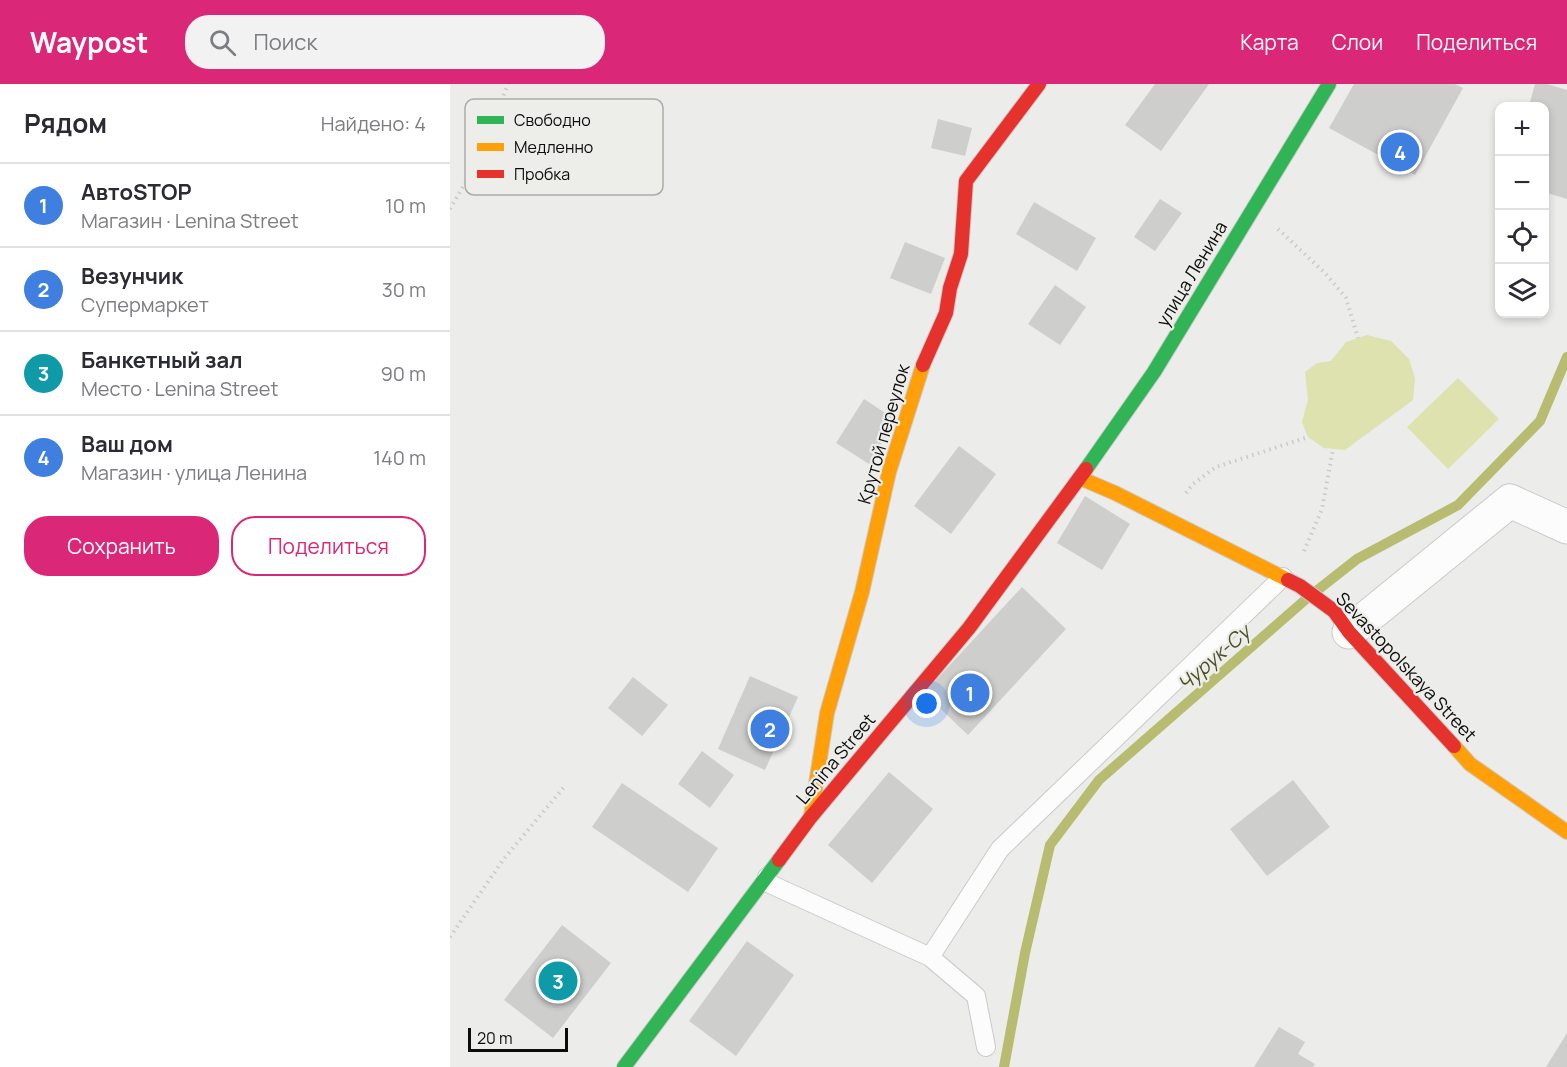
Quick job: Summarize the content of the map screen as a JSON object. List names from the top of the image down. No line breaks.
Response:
{"streets":{"street":["улица Ленина","Крутой переулок","Sevastopolskaya Street","Lenina Street"]},"crossings":[["улица Ленина","Sevastopolskaya Street"],["улица Ленина","Lenina Street"],["Крутой переулок","Lenina Street"],["Sevastopolskaya Street","Lenina Street"]],"water":["Чурук-Су"],"legend":["Свободно","Медленно","Пробка"],"scale_bar":"20 m","page":{"header":"Waypost","search":"Поиск","nav":["Карта","Слои","Поделиться"],"heading":["Рядом","Найдено: 4"],"map_buttons":["+","−"],"pins":["4","1","2","3"],"list":[{"mark":"1","name":"АвтоSTOP","note":"Магазин · Lenina Street","value":"10 m"},{"mark":"2","name":"Везунчик","note":"Супермаркет","value":"30 m"},{"mark":"3","name":"Банкетный зал","note":"Место · Lenina Street","value":"90 m"},{"mark":"4","name":"Ваш дом","note":"Магазин · улица Ленина","value":"140 m"}],"buttons":["Сохранить","Поделиться"],"scale":"20 m"}}
